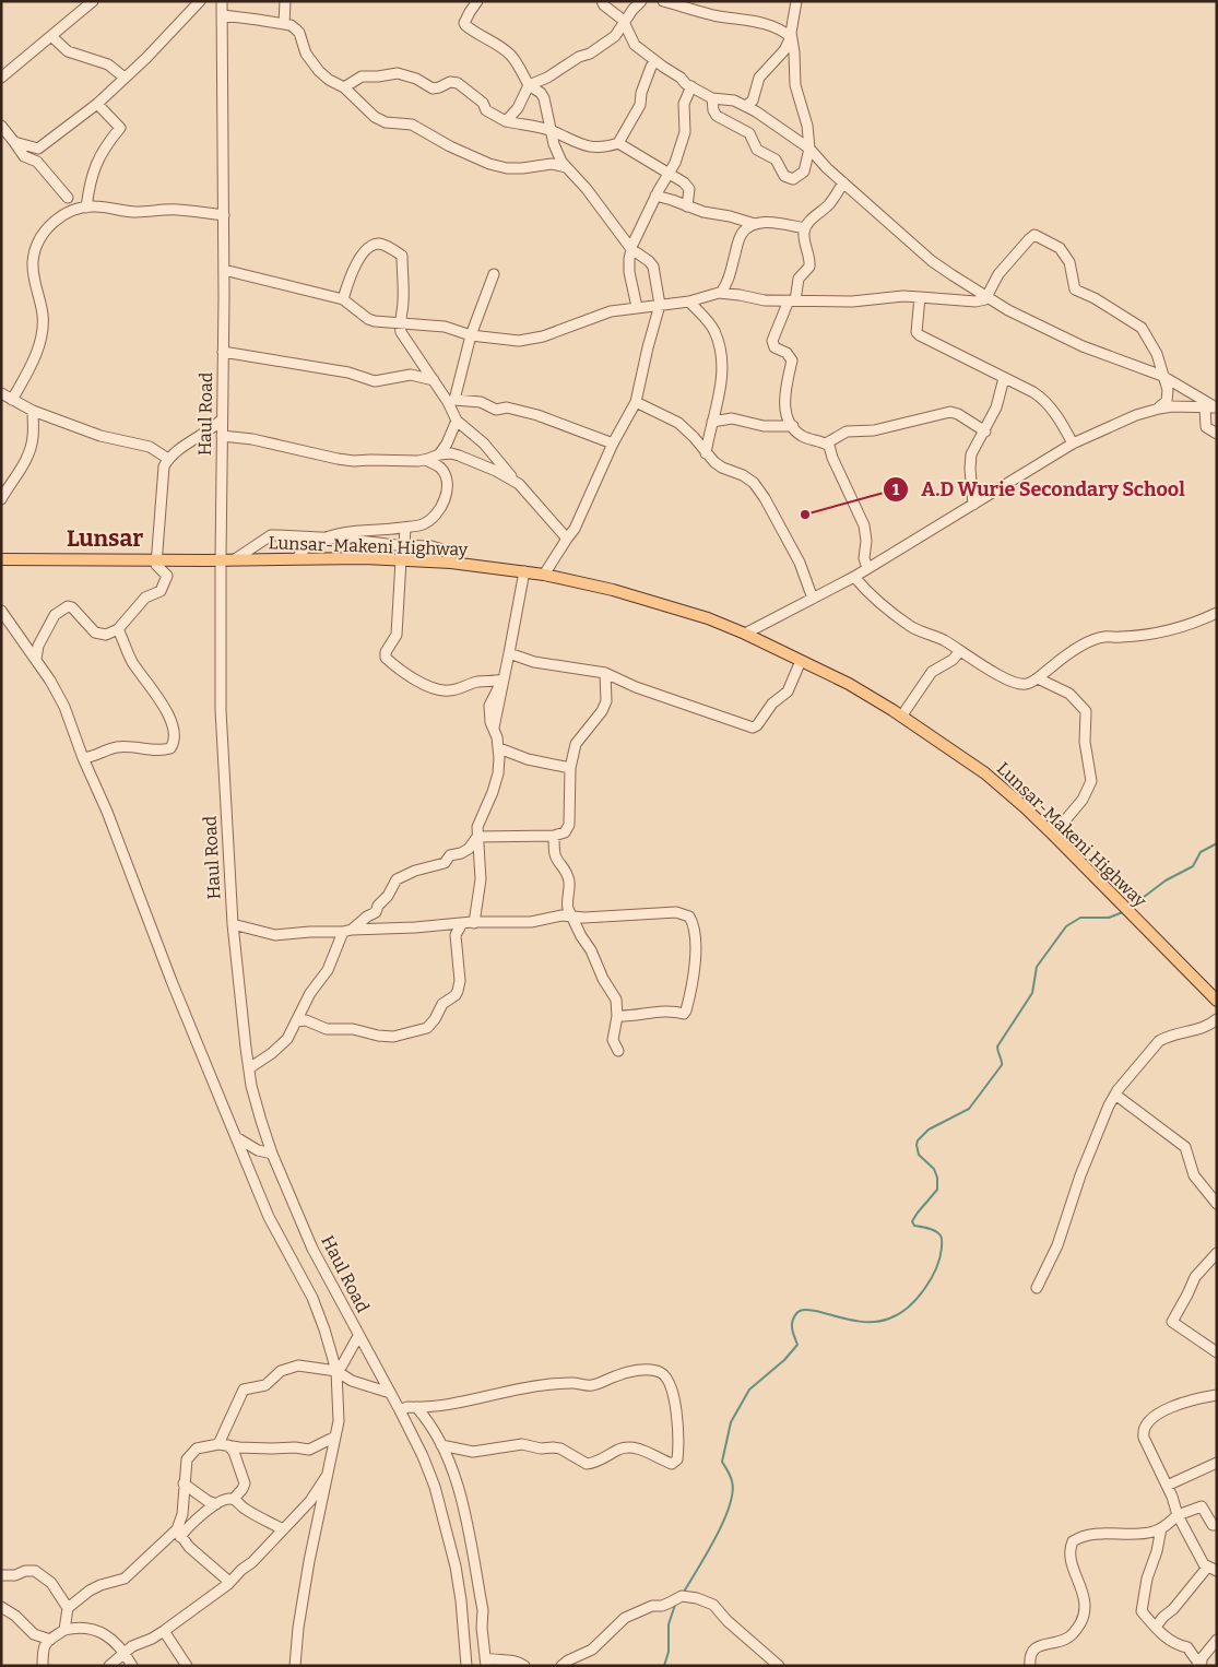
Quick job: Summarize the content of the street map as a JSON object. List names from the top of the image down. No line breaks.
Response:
{"streets":{"main road":["Lunsar-Makeni Highway"],"street":["Haul Road"]},"crossings":[["Haul Road","Lunsar-Makeni Highway"]],"districts":["Lunsar"],"places":["A.D Wurie Secondary School"]}
